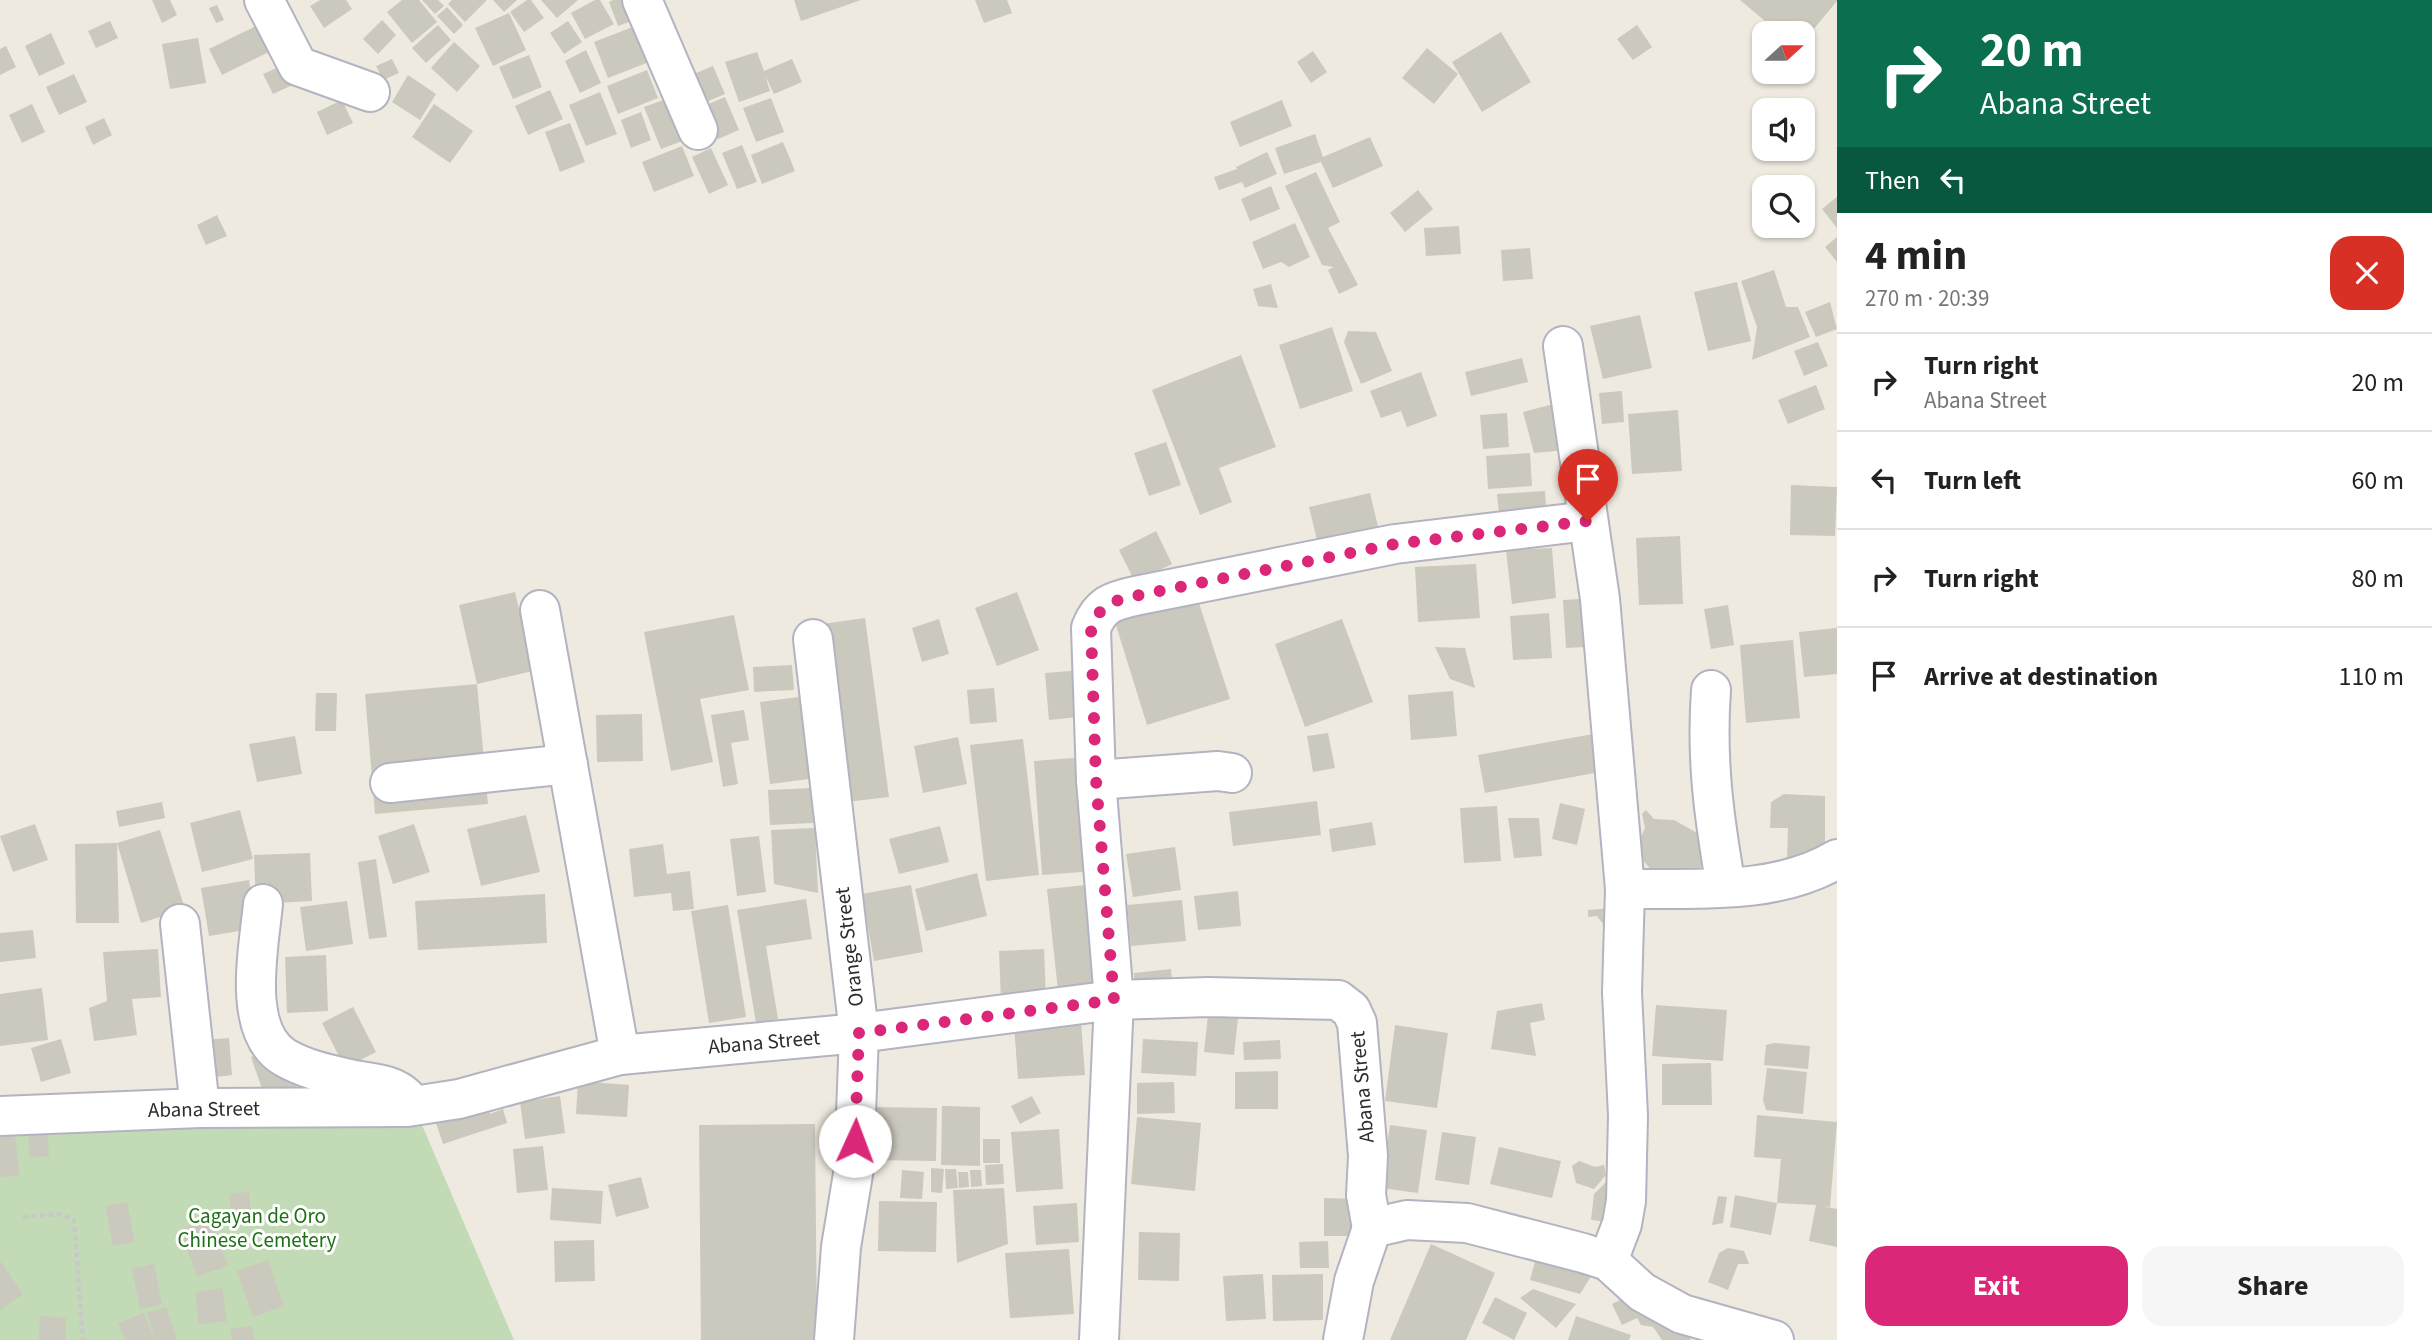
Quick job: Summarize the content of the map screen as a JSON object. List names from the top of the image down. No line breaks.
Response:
{"streets":{"street":["Orange Street","Abana Street"]},"crossings":[["Orange Street","Abana Street"]],"parks":["Cagayan de Oro Chinese Cemetery"],"north":"right","page":{"turn":["20 m","Abana Street"],"then":"Then","heading":["4 min","270 m · 20:39"],"list":[{"name":"Turn right","note":"Abana Street","value":"20 m"},{"name":"Turn left","value":"60 m"},{"name":"Turn right","value":"80 m"},{"name":"Arrive at destination","value":"110 m"}],"buttons":["Exit","Share"]}}
